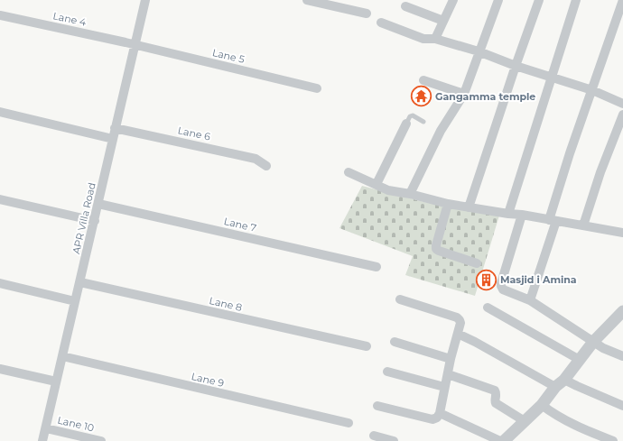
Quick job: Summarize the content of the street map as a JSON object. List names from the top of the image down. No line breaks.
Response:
{"streets":{"street":["Lane 4","Lane 5","Lane 6","APR Villa Road","Lane 7","Lane 8","Lane 9","Lane 10"]},"crossings":[["Lane 4","Lane 5"],["Lane 4","APR Villa Road"],["Lane 5","APR Villa Road"],["Lane 6","APR Villa Road"],["APR Villa Road","Lane 7"],["APR Villa Road","Lane 8"],["APR Villa Road","Lane 9"],["APR Villa Road","Lane 10"]],"places":{"temple":["Gangamma temple"],"building":["Masjid i Amina"]}}
